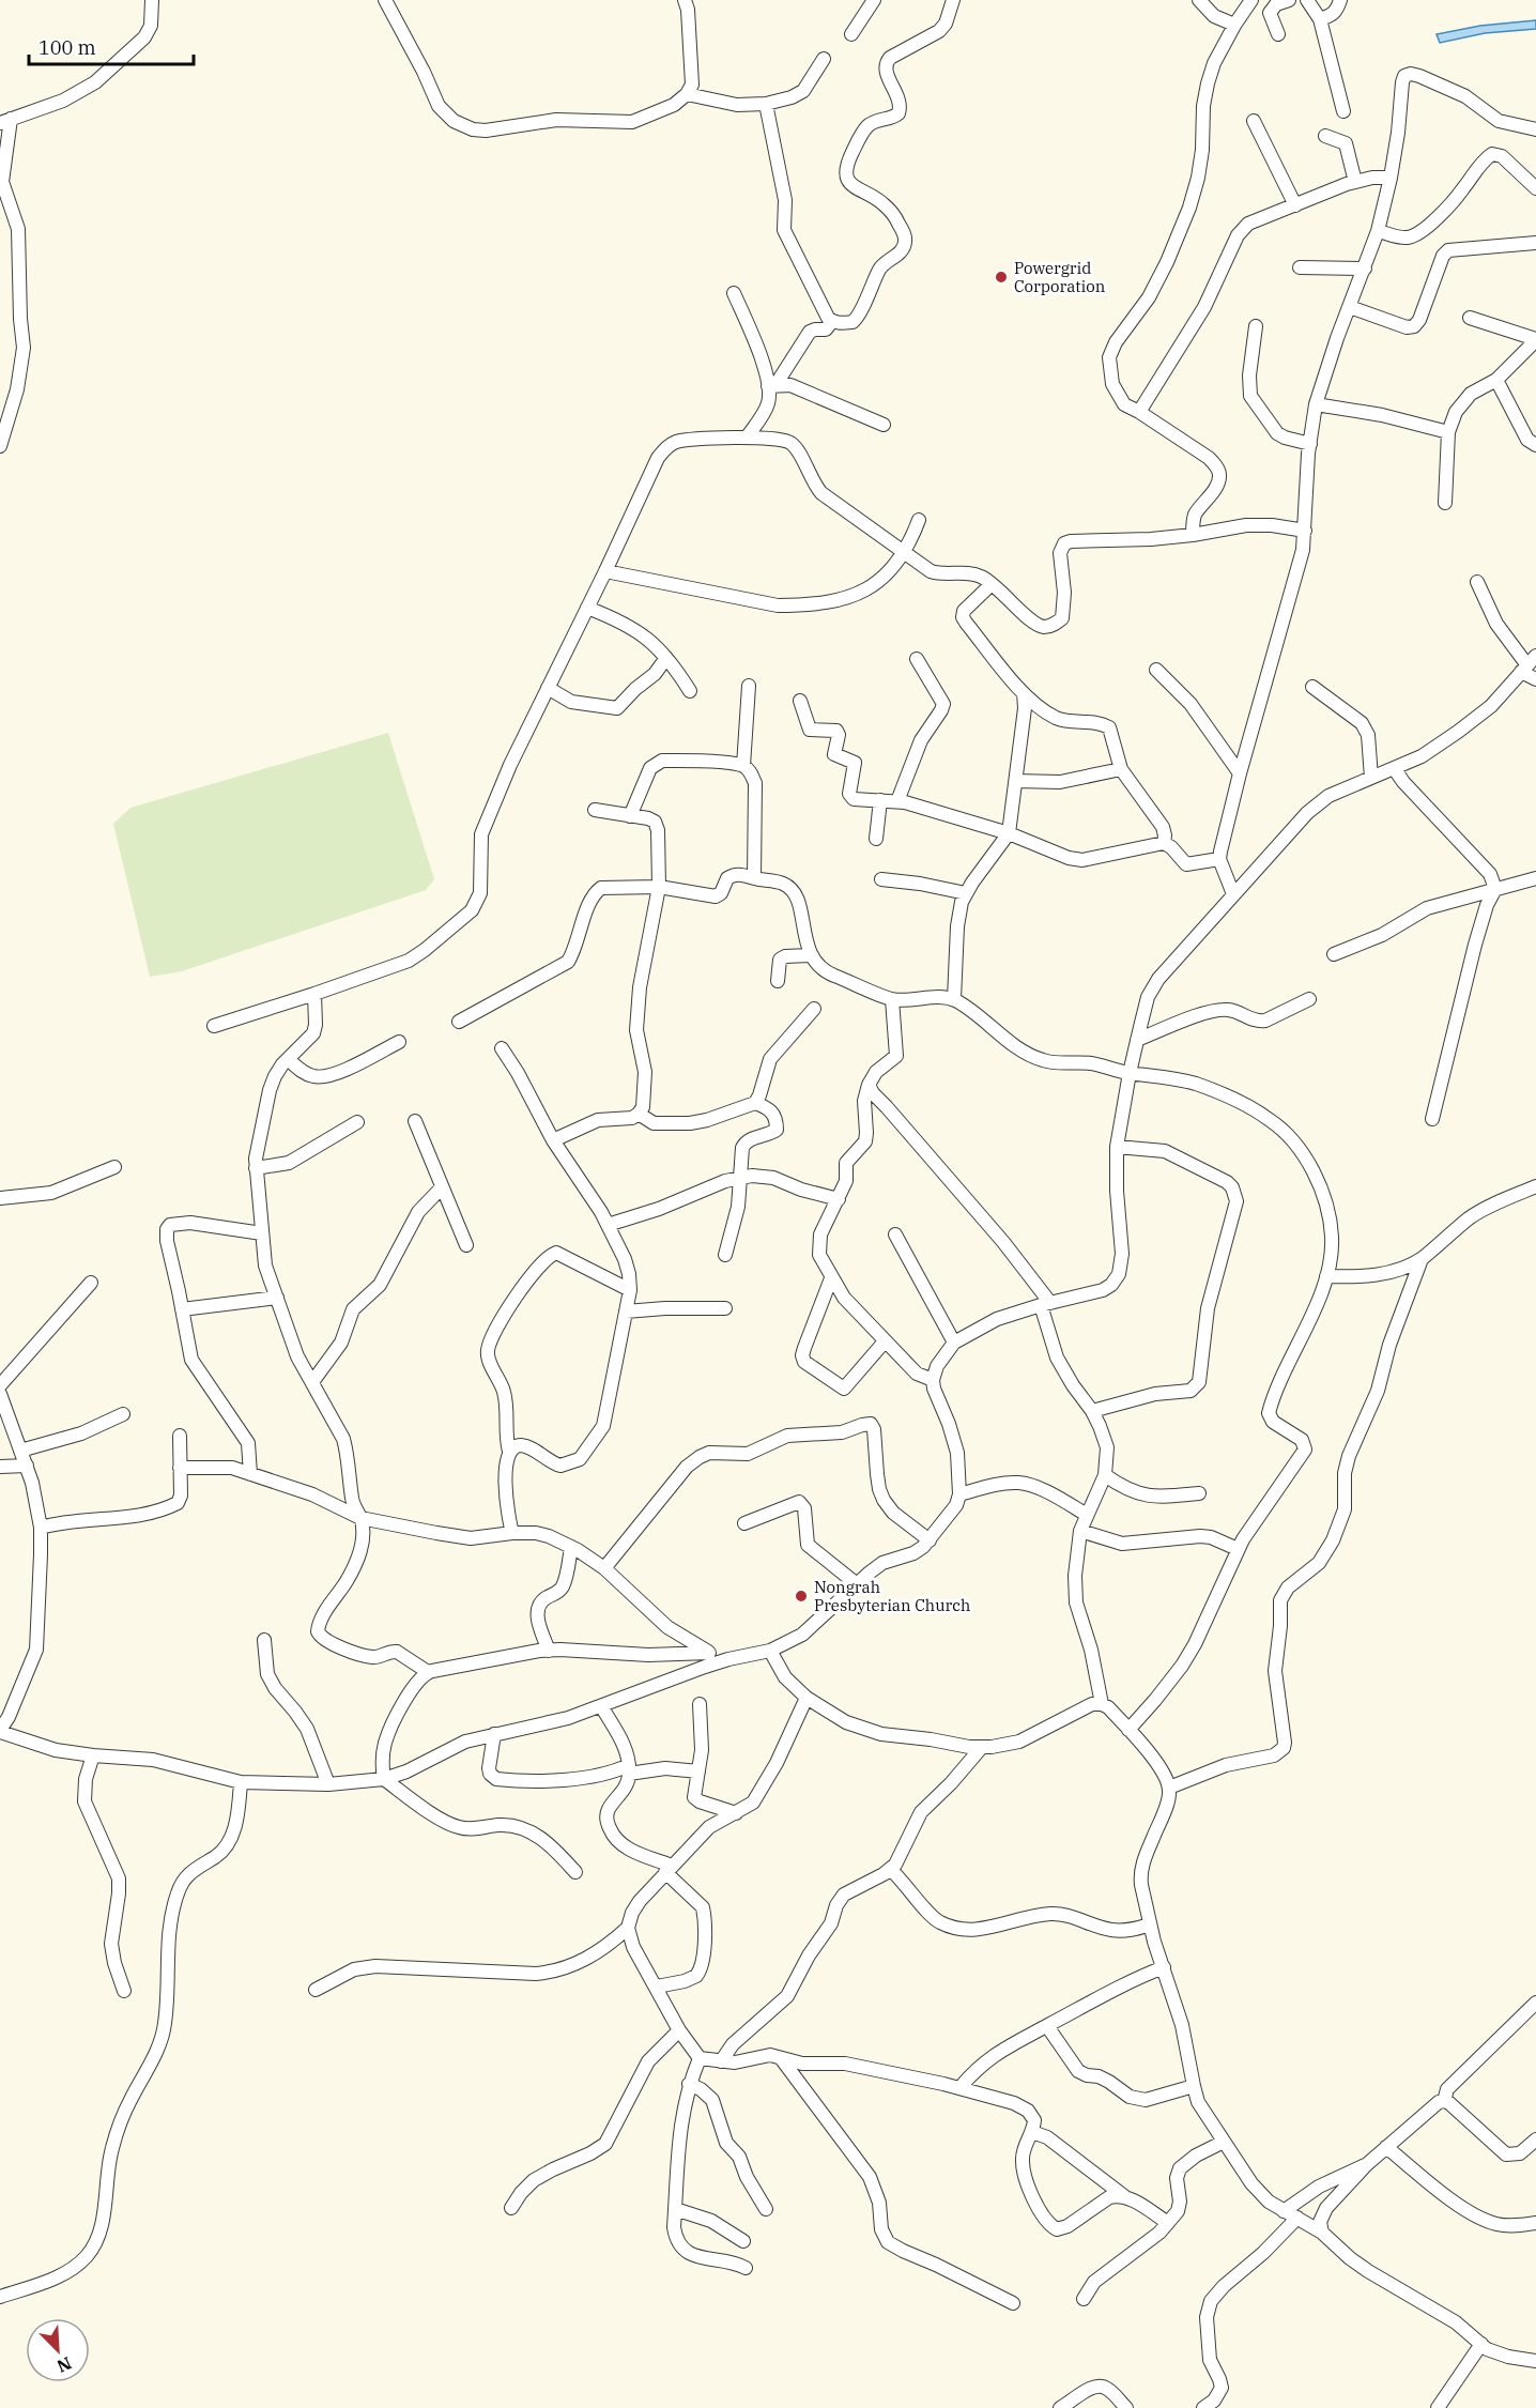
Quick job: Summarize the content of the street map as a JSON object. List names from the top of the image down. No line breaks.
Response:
{"places":["Powergrid Corporation","Nongrah Presbyterian Church"],"scale_bar":"100 m","north":"bottom right"}
